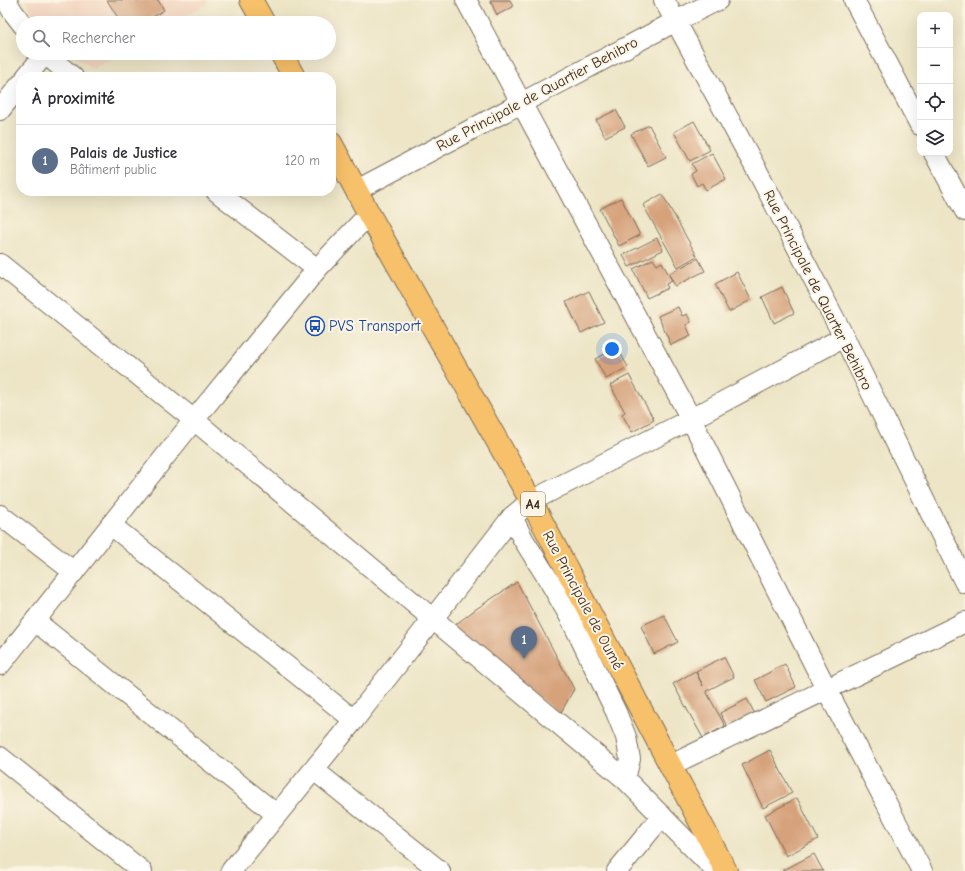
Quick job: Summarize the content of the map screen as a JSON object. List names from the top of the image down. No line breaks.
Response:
{"streets":{"main road":["A4","Rue Principale de Oumé"],"street":["Rue Principale de Quartier Behibro","Rue Principale de Quarter Behibro"]},"crossings":[["Rue Principale de Quartier Behibro","Rue Principale de Quarter Behibro"],["Rue Principale de Quartier Behibro","Rue Principale de Oumé"]],"places":{"bus stop":["PVS Transport"]},"page":{"map_buttons":["+","−"],"search":"Rechercher","heading":"À proximité","list":[{"mark":"1","name":"Palais de Justice","note":"Bâtiment public","value":"120 m"}],"pins":"1"}}
